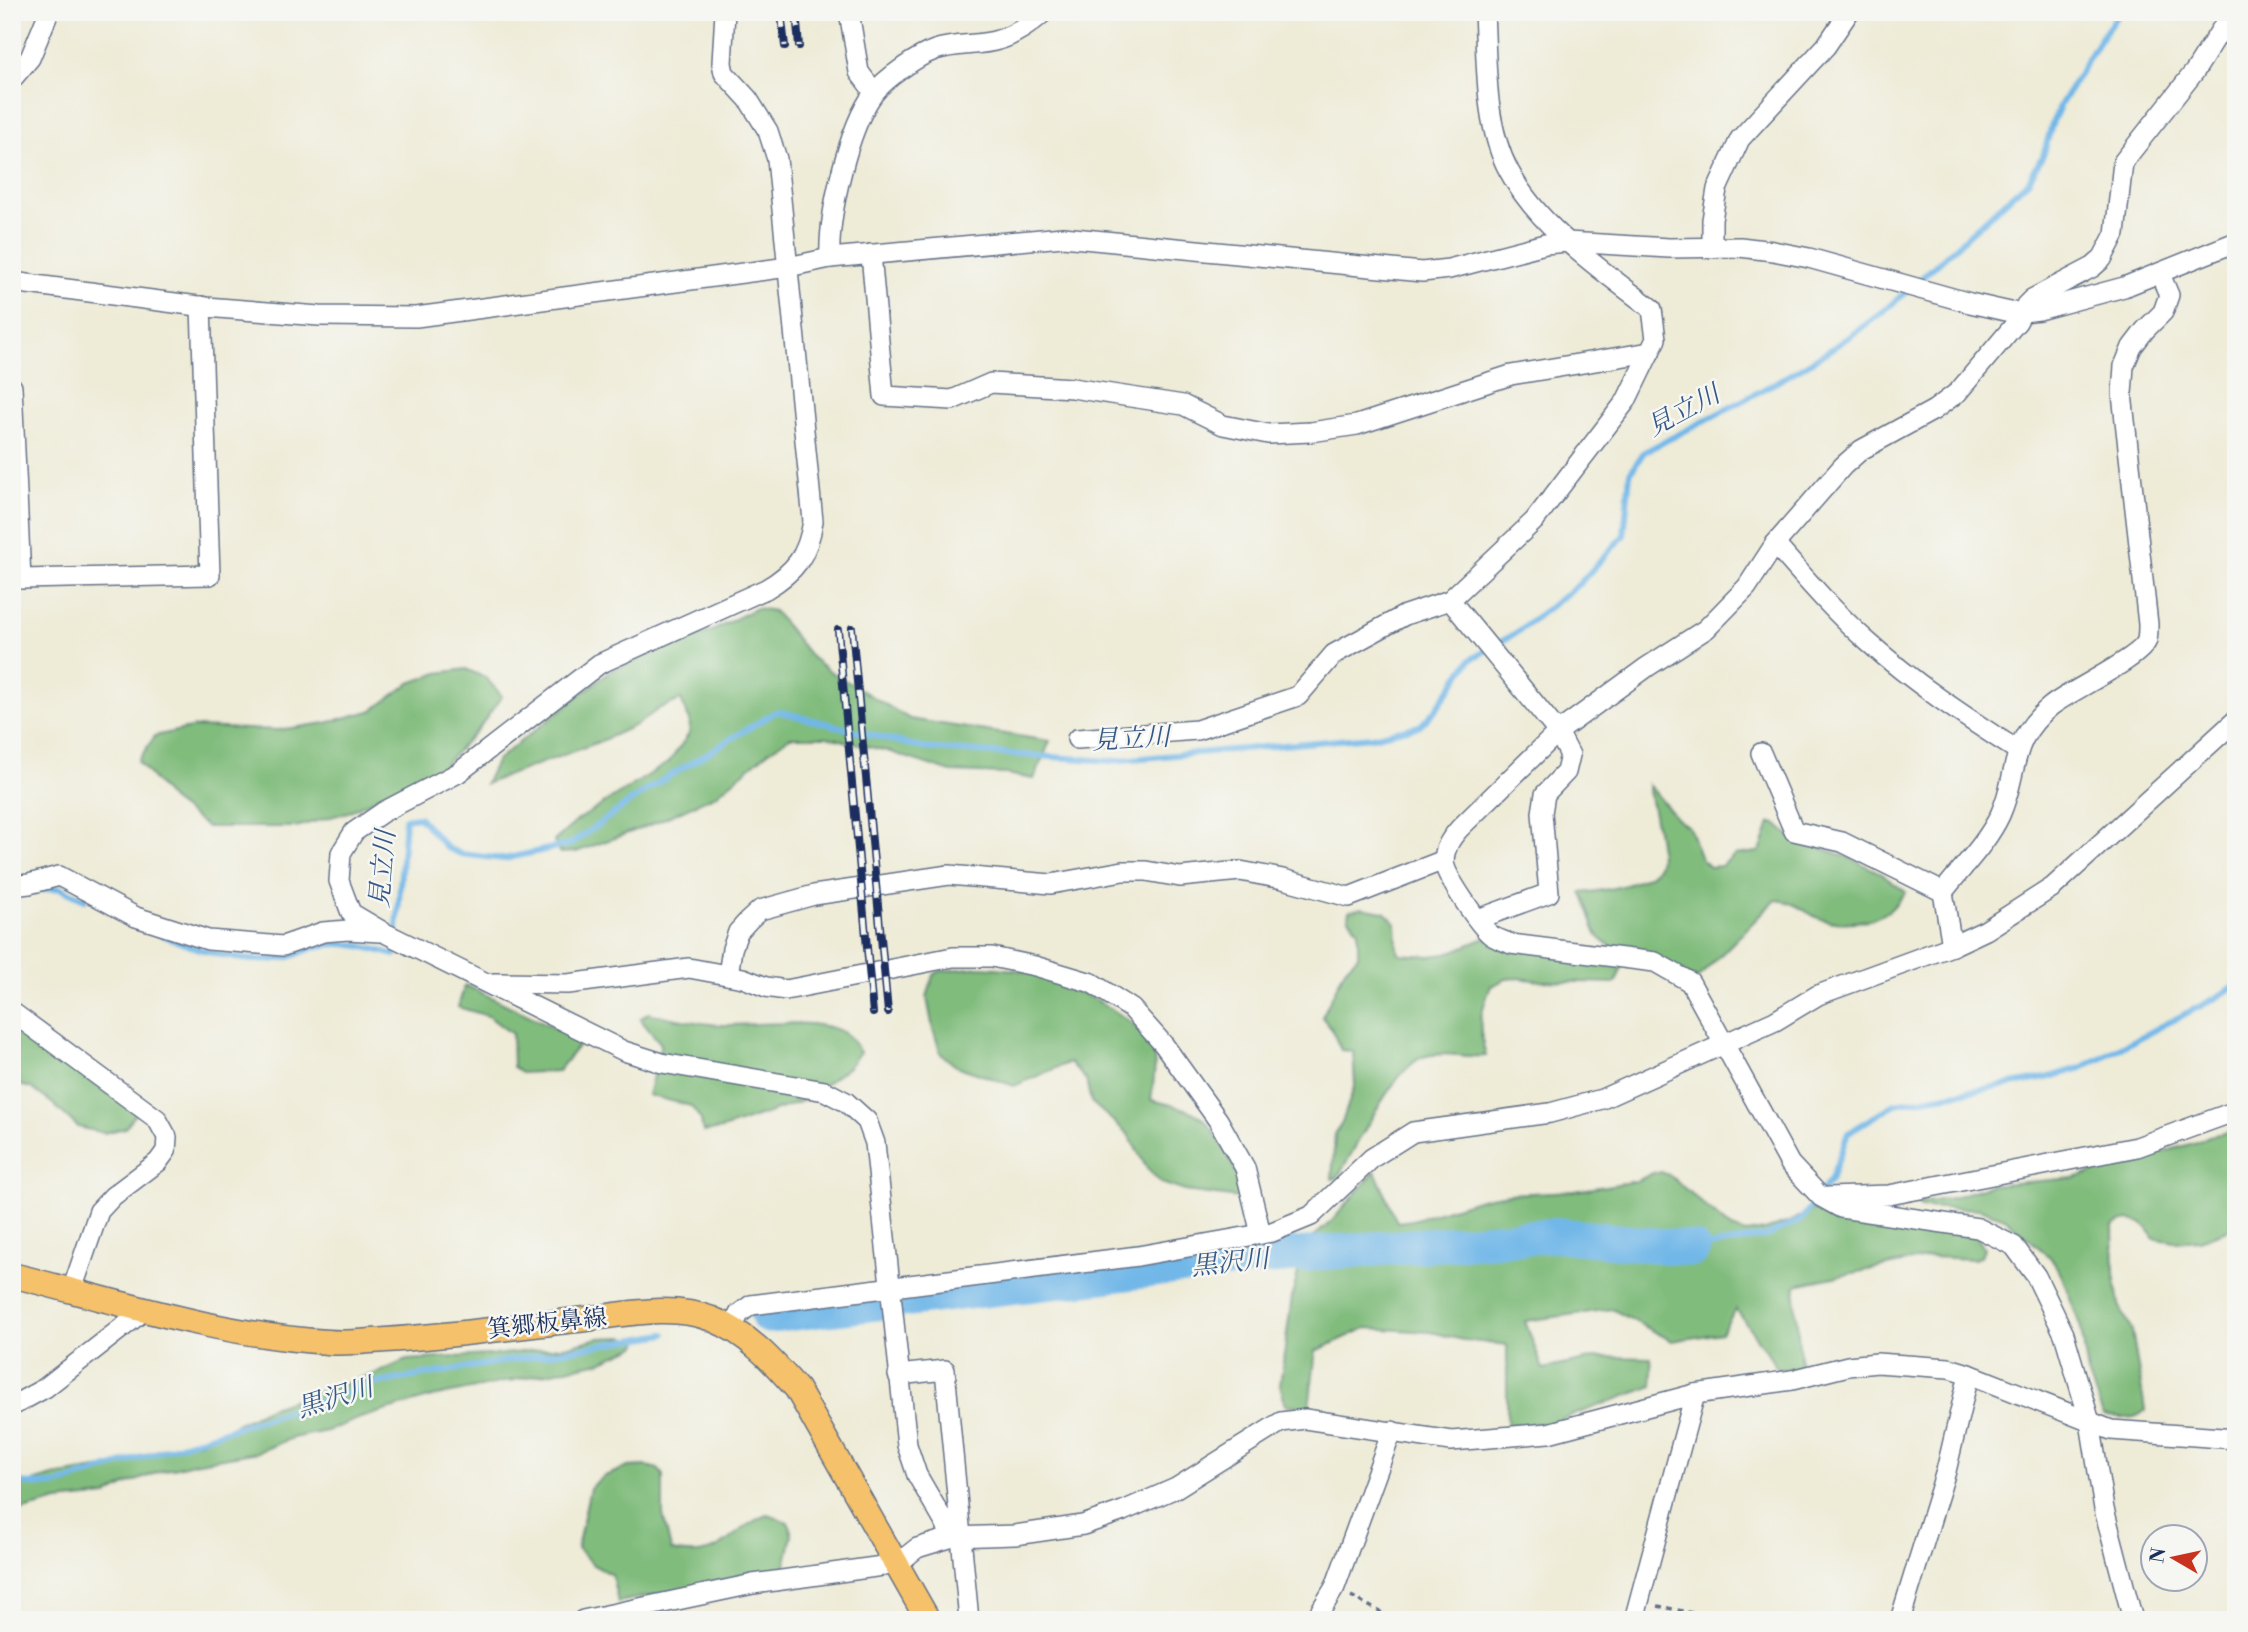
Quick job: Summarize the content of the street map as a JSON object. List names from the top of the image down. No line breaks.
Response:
{"streets":{"main road":["箕郷板鼻線"]},"water":["見立川","黒沢川"],"north":"left"}
